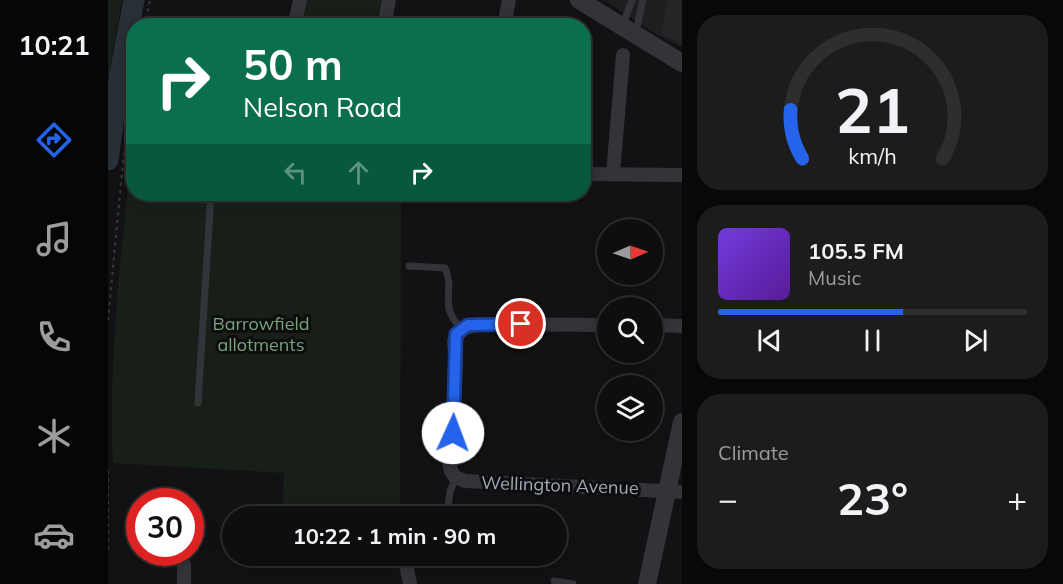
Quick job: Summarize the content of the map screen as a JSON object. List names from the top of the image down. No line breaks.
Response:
{"streets":{"street":["Wellington Avenue"]},"parks":["Barrowfield allotments"],"north":"right","page":{"tabs":"10:21","turn":["50 m","Nelson Road"],"song":["105.5 FM","Music"],"tile":"Climate","heat":["−","23°","+"],"limit":"30","trip":"10:22 · 1 min · 90 m","gauge":["21","km/h"]}}
